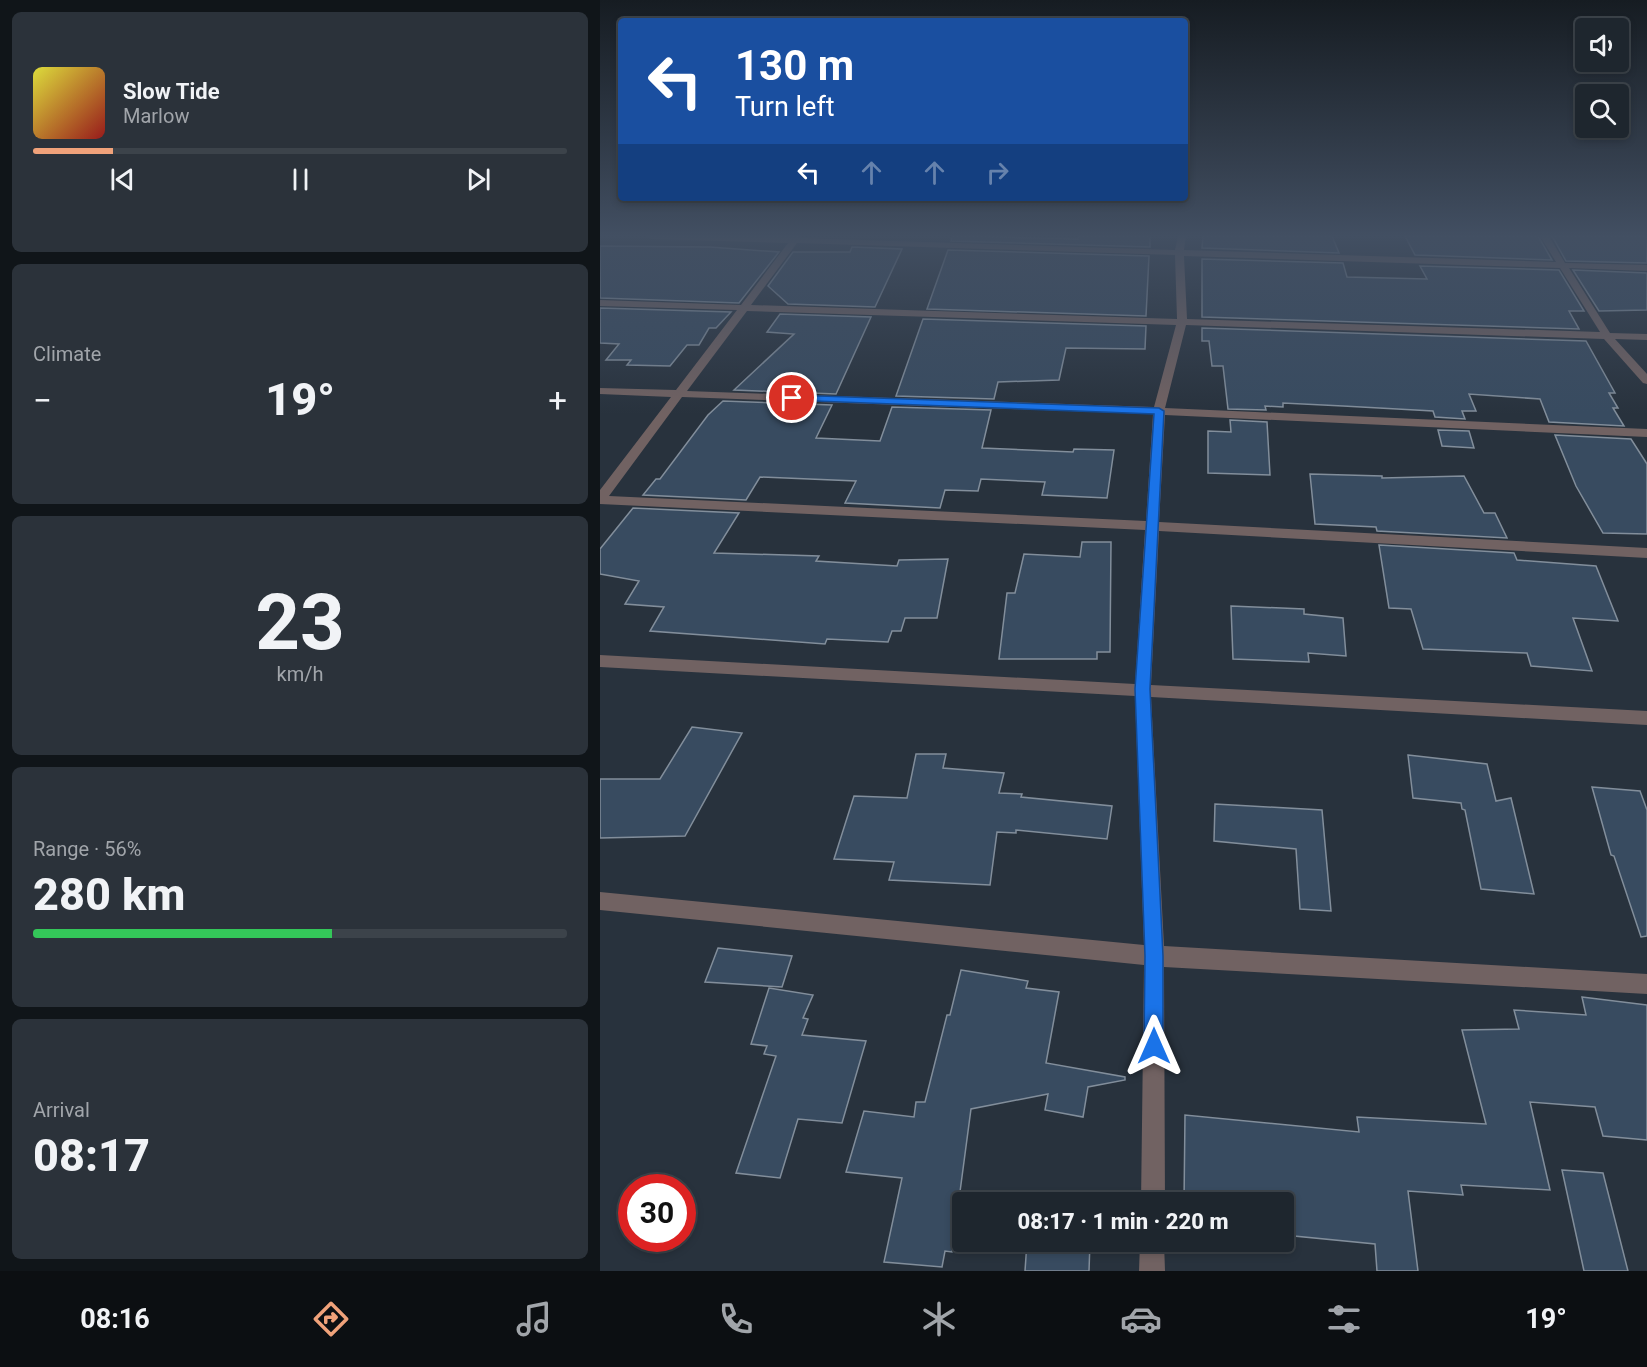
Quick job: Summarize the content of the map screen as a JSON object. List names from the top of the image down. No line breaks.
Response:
{"page":{"turn":["130 m","Turn left"],"song":["Slow Tide","Marlow"],"tile":["Climate",["23","km/h"],["Range · 56%","280 km"],["Arrival","08:17"]],"heat":["−","19°","+"],"limit":"30","trip":"08:17 · 1 min · 220 m","tabs":["08:16","19°"]}}
